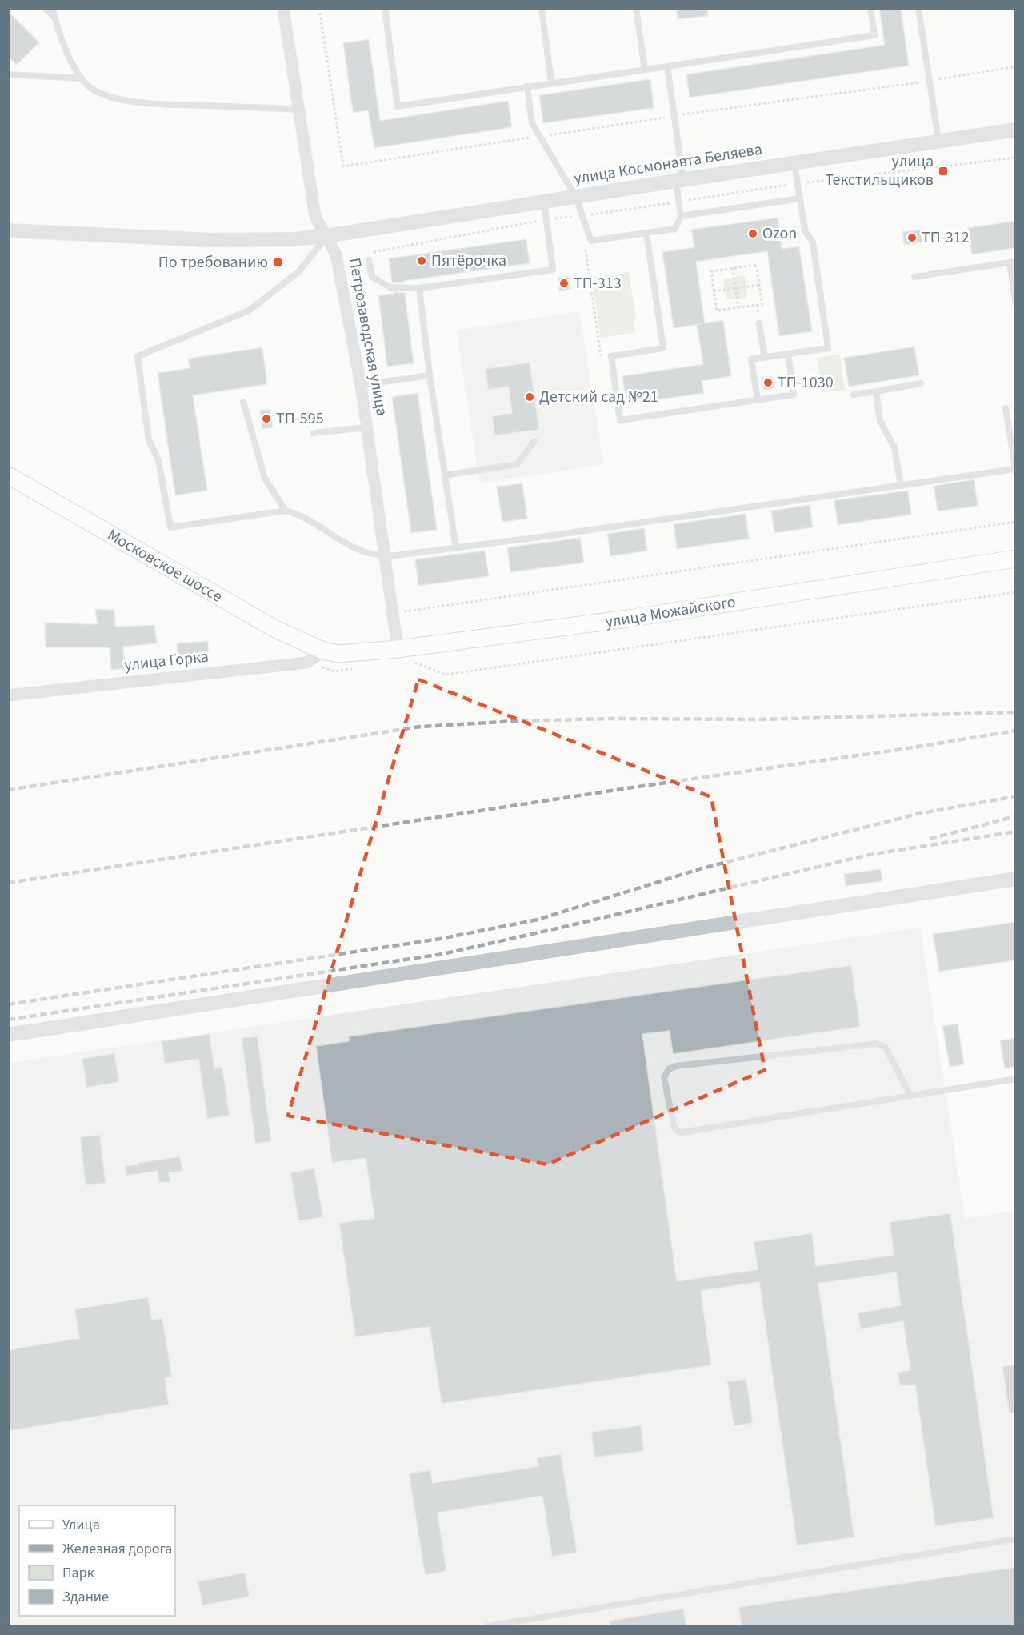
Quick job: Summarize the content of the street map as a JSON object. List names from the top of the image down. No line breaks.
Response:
{"streets":{"main road":["Московское шоссе","улица Можайского"],"street":["улица Космонавта Беляева","Петрозаводская улица","улица Горка"]},"crossings":[["улица Космонавта Беляева","Петрозаводская улица"],["Петрозаводская улица","улица Можайского"],["Московское шоссе","улица Можайского"]],"places":{"transit":["улица Текстильщиков","По требованию"],"other":["Ozon","ТП-312","Пятёрочка","ТП-313","ТП-1030","Детский сад №21","ТП-595"]},"legend":["Улица","Железная дорога","Парк","Здание"]}
